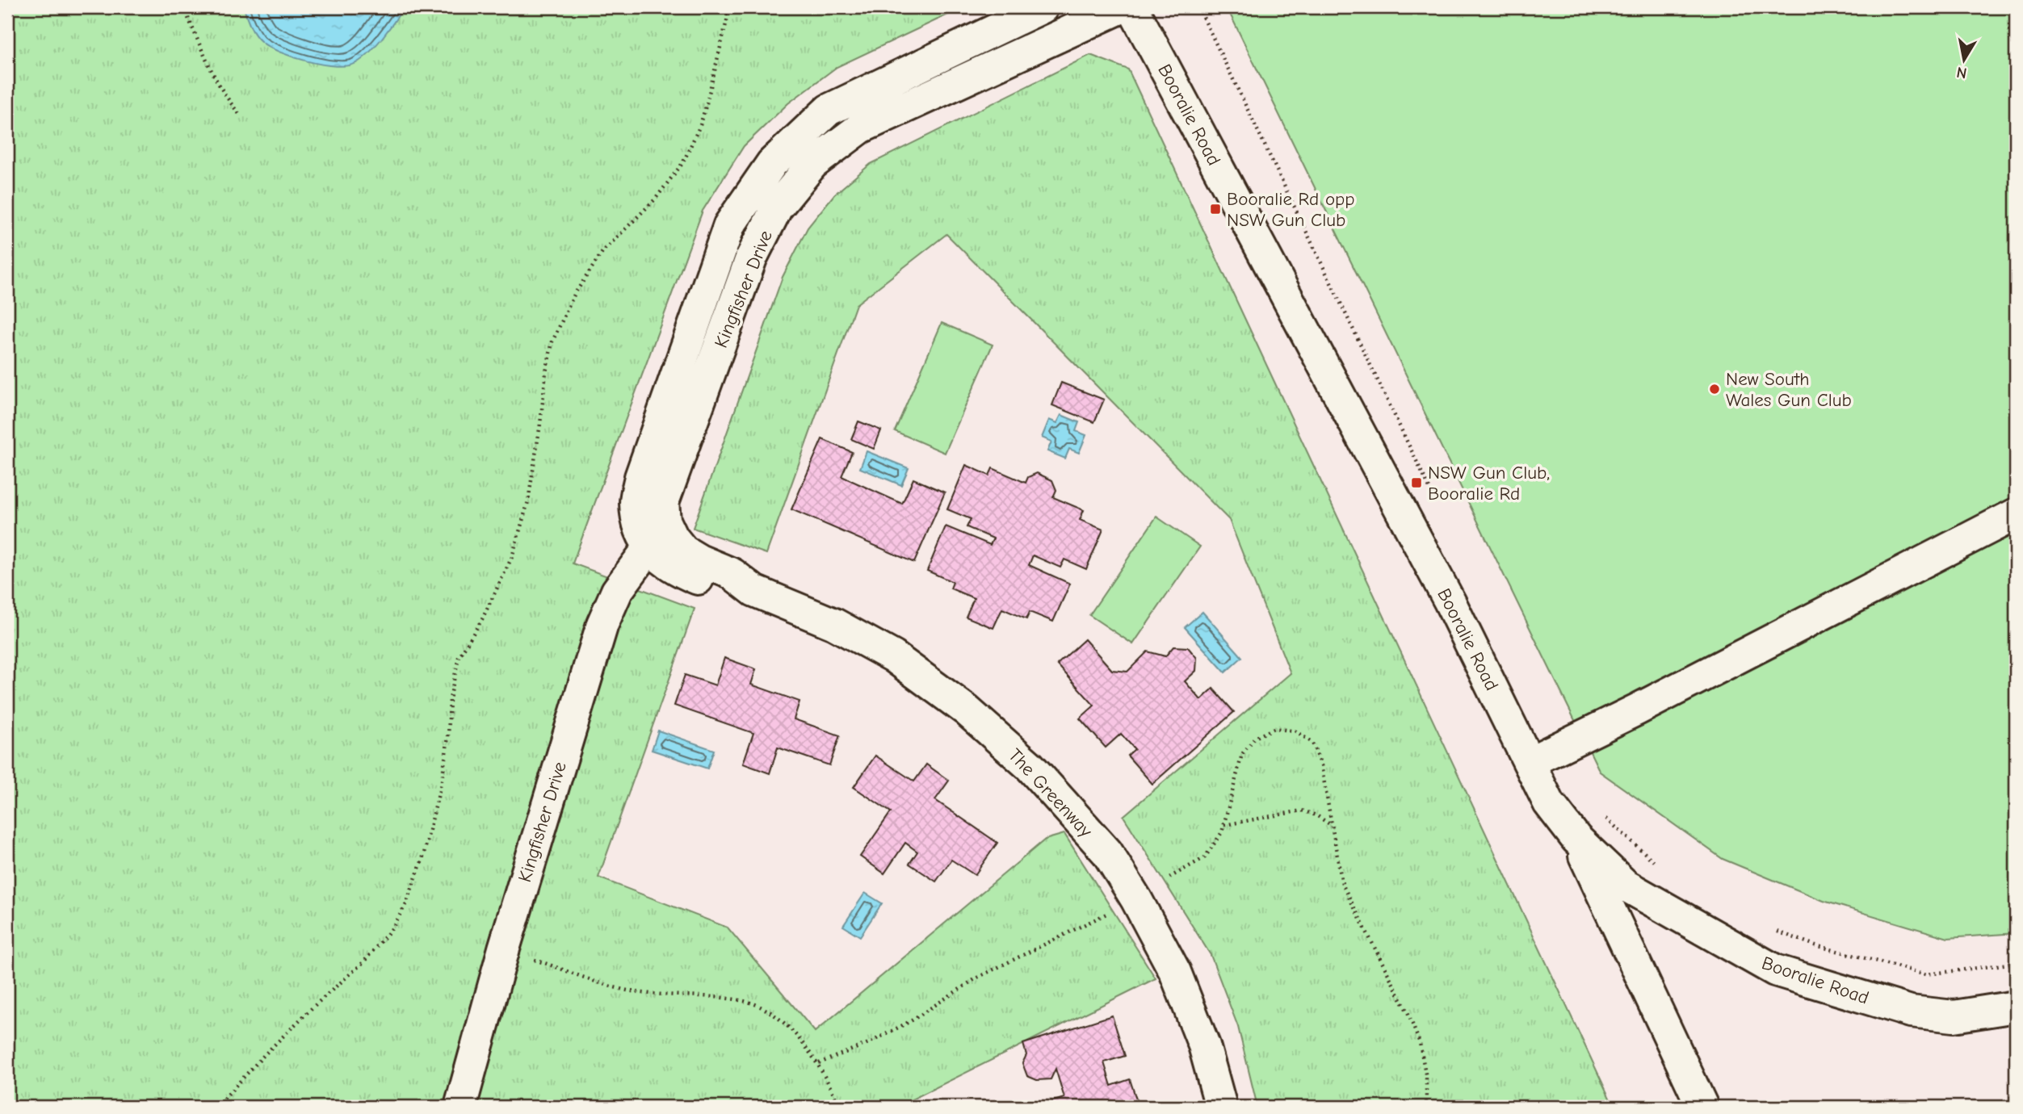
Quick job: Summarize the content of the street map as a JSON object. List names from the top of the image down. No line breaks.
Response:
{"streets":{"street":["Booralie Road","Kingfisher Drive","The Greenway"]},"crossings":[["Kingfisher Drive","The Greenway"]],"places":{"transit":["Booralie Rd opp NSW Gun Club","NSW Gun Club, Booralie Rd"],"other":["New South Wales Gun Club"]},"north":"bottom"}
